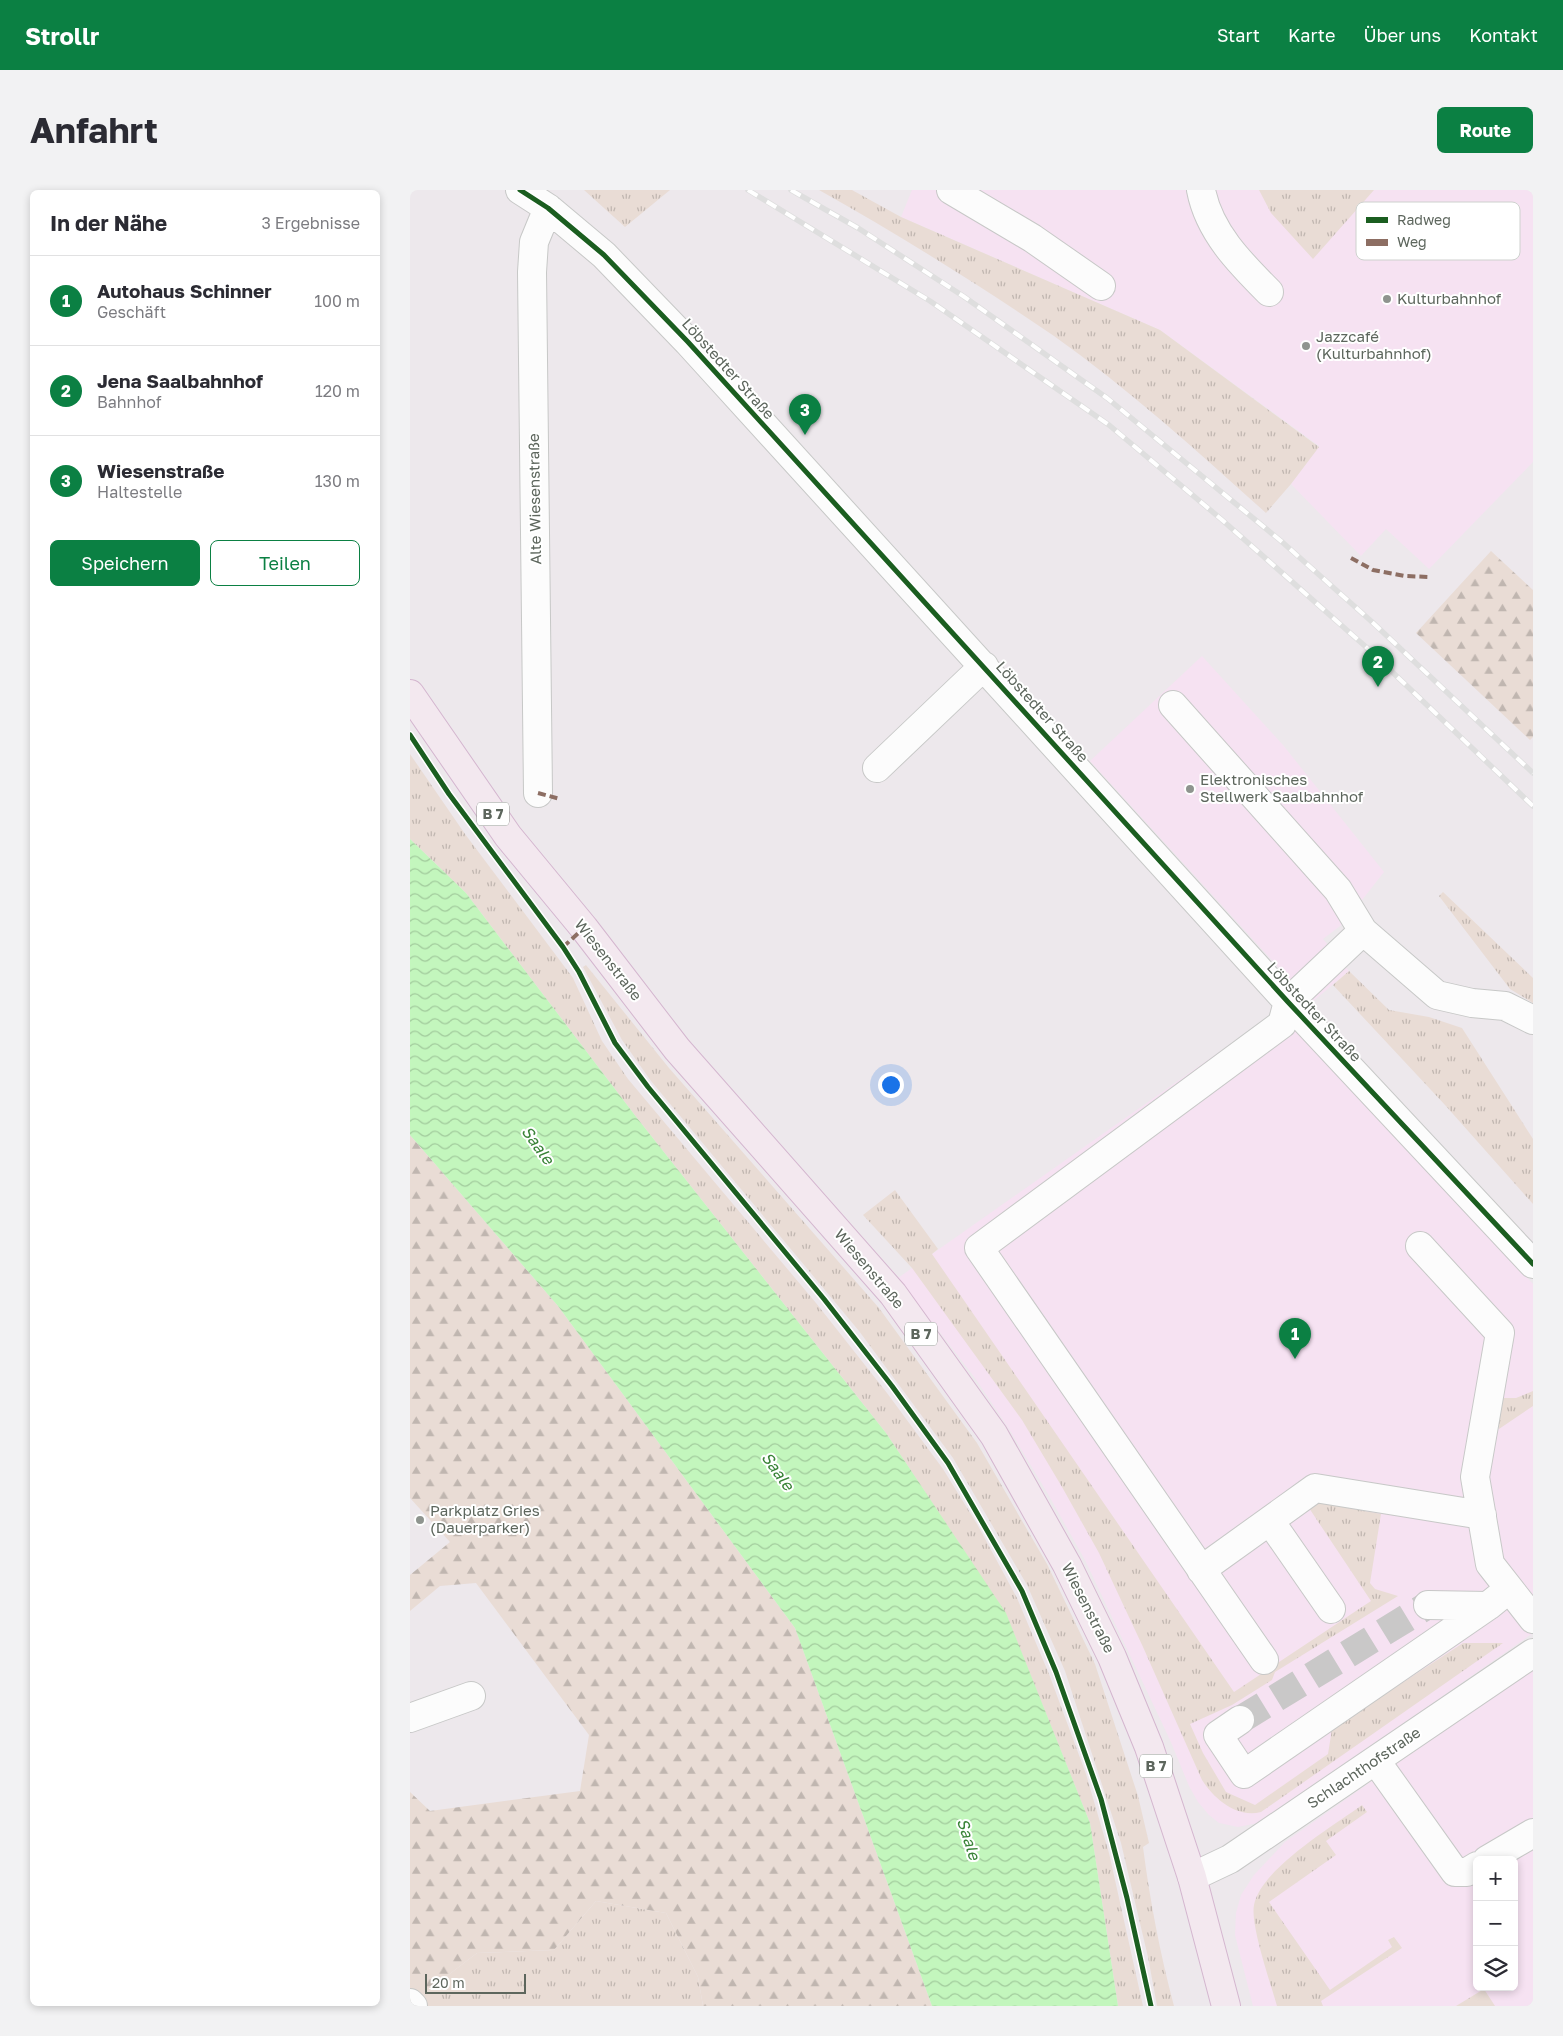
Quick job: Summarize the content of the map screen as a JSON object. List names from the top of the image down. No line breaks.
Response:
{"streets":{"main road":["B 7","Wiesenstraße"],"street":["Löbstedter Straße","Alte Wiesenstraße","Schlachthofstraße"]},"crossings":[["Löbstedter Straße","Alte Wiesenstraße"],["Wiesenstraße","Schlachthofstraße"]],"water":["Saale"],"places":["Kulturbahnhof","Jazzcafé (Kulturbahnhof)","Elektronisches Stellwerk Saalbahnhof","Parkplatz Gries (Dauerparker)"],"legend":["Radweg","Weg"],"scale_bar":"20 m","page":{"header":"Strollr","nav":["Start","Karte","Über uns","Kontakt"],"buttons":["Route",["Speichern","Teilen"]],"title":"Anfahrt","heading":["In der Nähe","3 Ergebnisse"],"list":[{"mark":"1","name":"Autohaus Schinner","note":"Geschäft","value":"100 m"},{"mark":"2","name":"Jena Saalbahnhof","note":"Bahnhof","value":"120 m"},{"mark":"3","name":"Wiesenstraße","note":"Haltestelle","value":"130 m"}],"pins":["3","2","1"],"map_buttons":["+","−"],"scale":"20 m"}}
